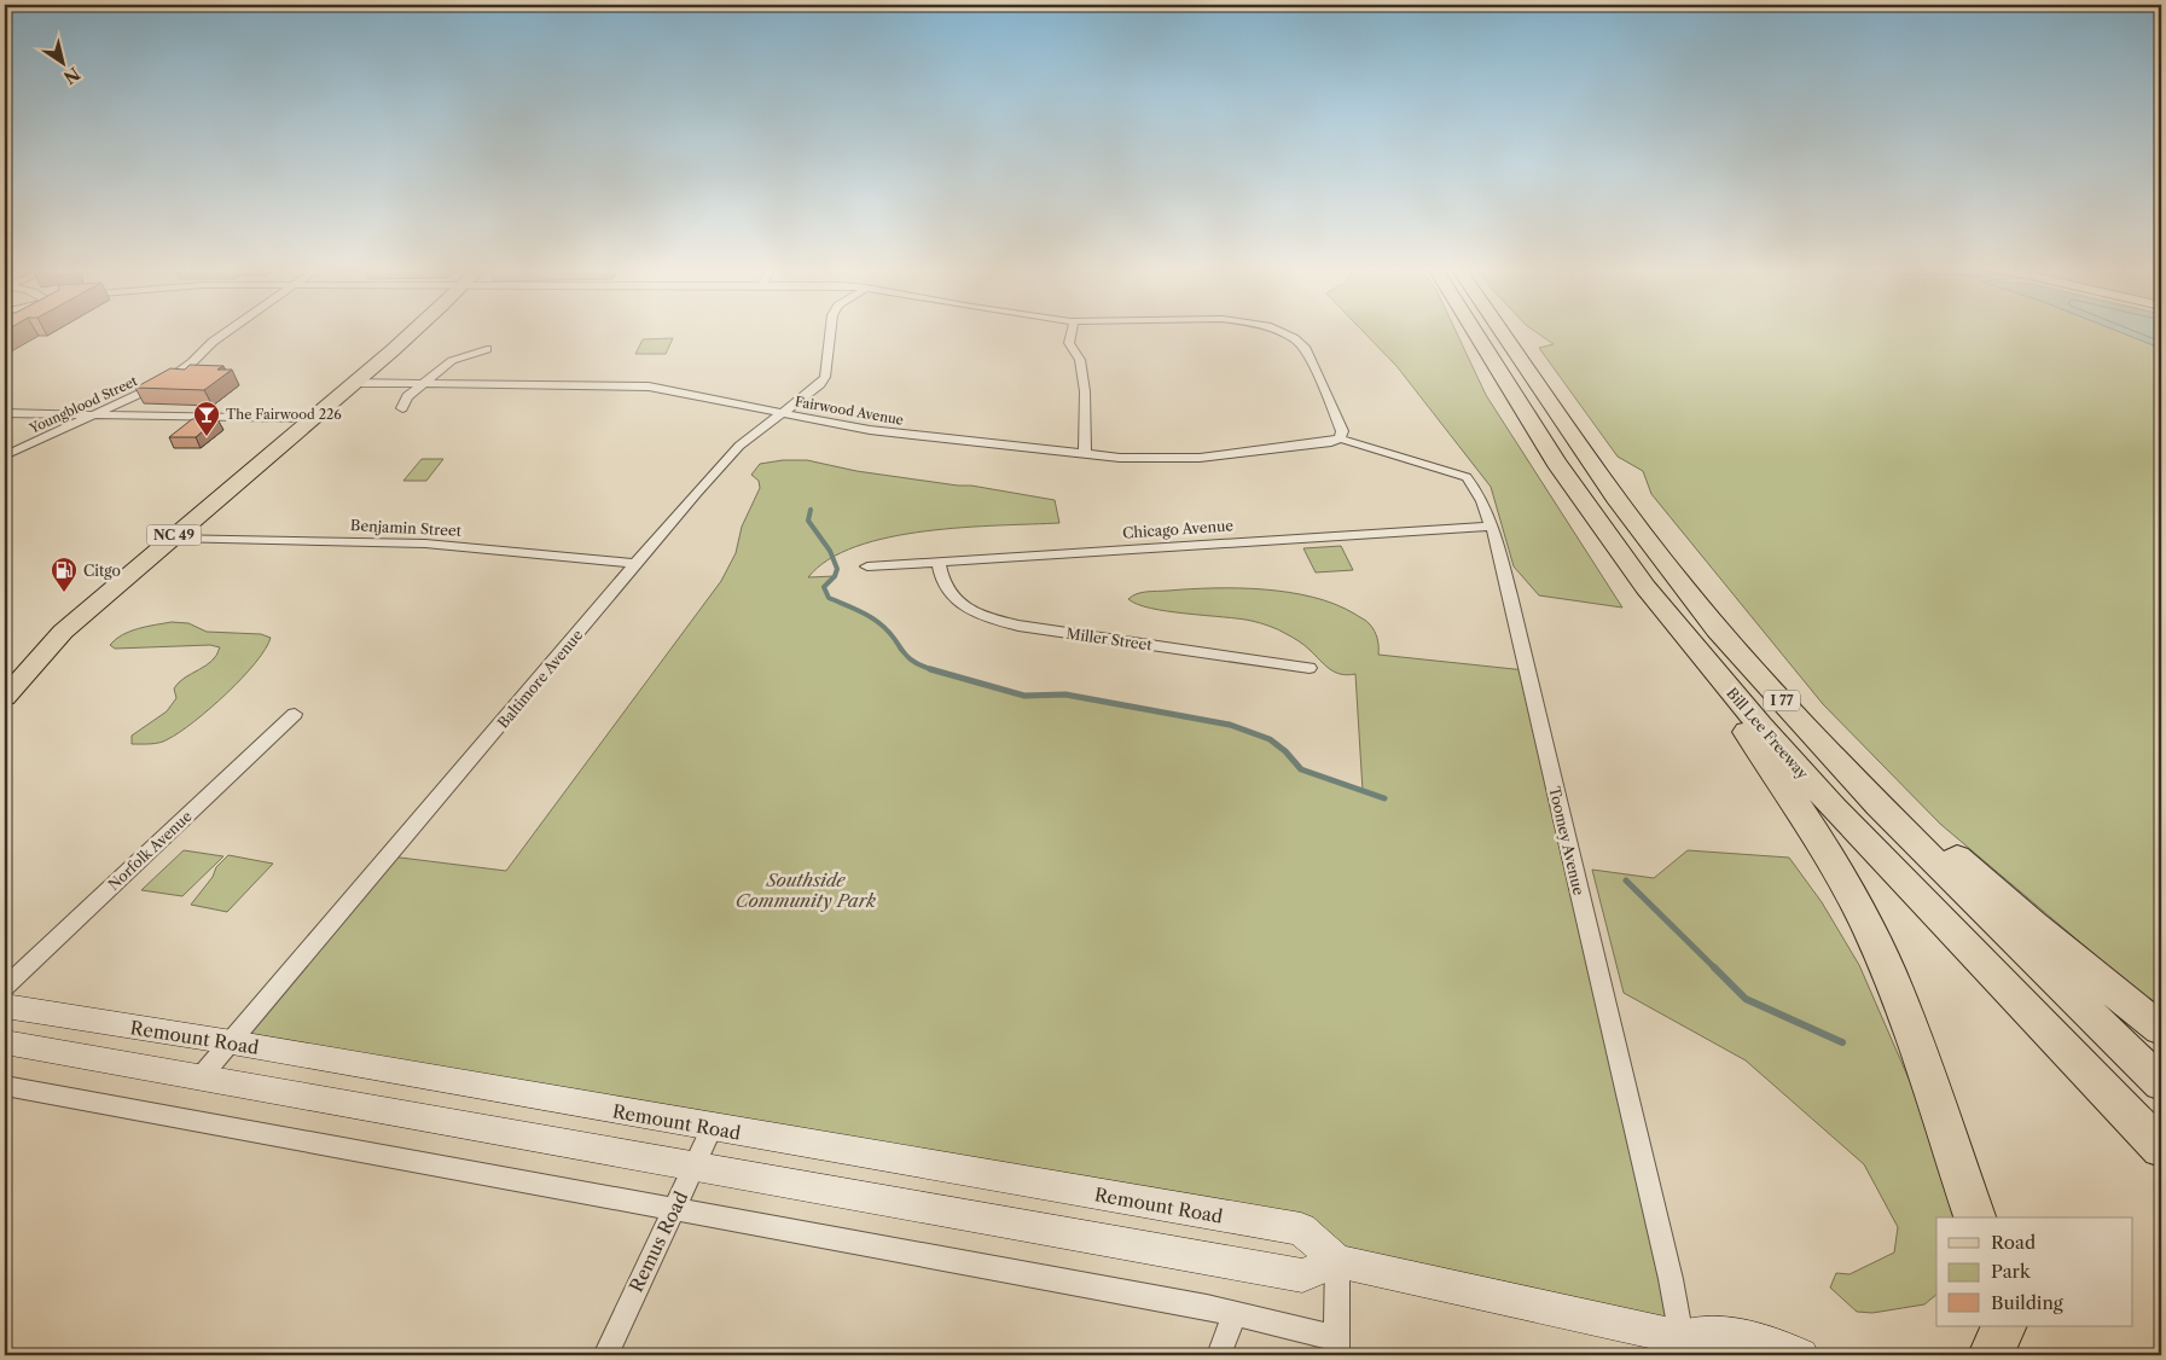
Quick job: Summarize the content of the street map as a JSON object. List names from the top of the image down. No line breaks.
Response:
{"streets":{"highway":["I 77","Bill Lee Freeway"],"main road":["NC 49","Remount Road"],"street":["Youngblood Street","Fairwood Avenue","Benjamin Street","Chicago Avenue","Miller Street","Baltimore Avenue","Toomey Avenue","Norfolk Avenue","Remus Road"]},"crossings":[["Fairwood Avenue","NC 49"],["Fairwood Avenue","Baltimore Avenue"],["Fairwood Avenue","Toomey Avenue"],["Benjamin Street","NC 49"],["Benjamin Street","Baltimore Avenue"],["Chicago Avenue","Miller Street"],["Chicago Avenue","Toomey Avenue"],["Baltimore Avenue","Remount Road"],["Toomey Avenue","Remount Road"],["Remount Road","Remus Road"]],"parks":["Southside Community Park"],"places":{"bar":["The Fairwood 226"],"fuel station":["Citgo"]},"legend":["Road","Park","Building"],"north":"bottom right"}
